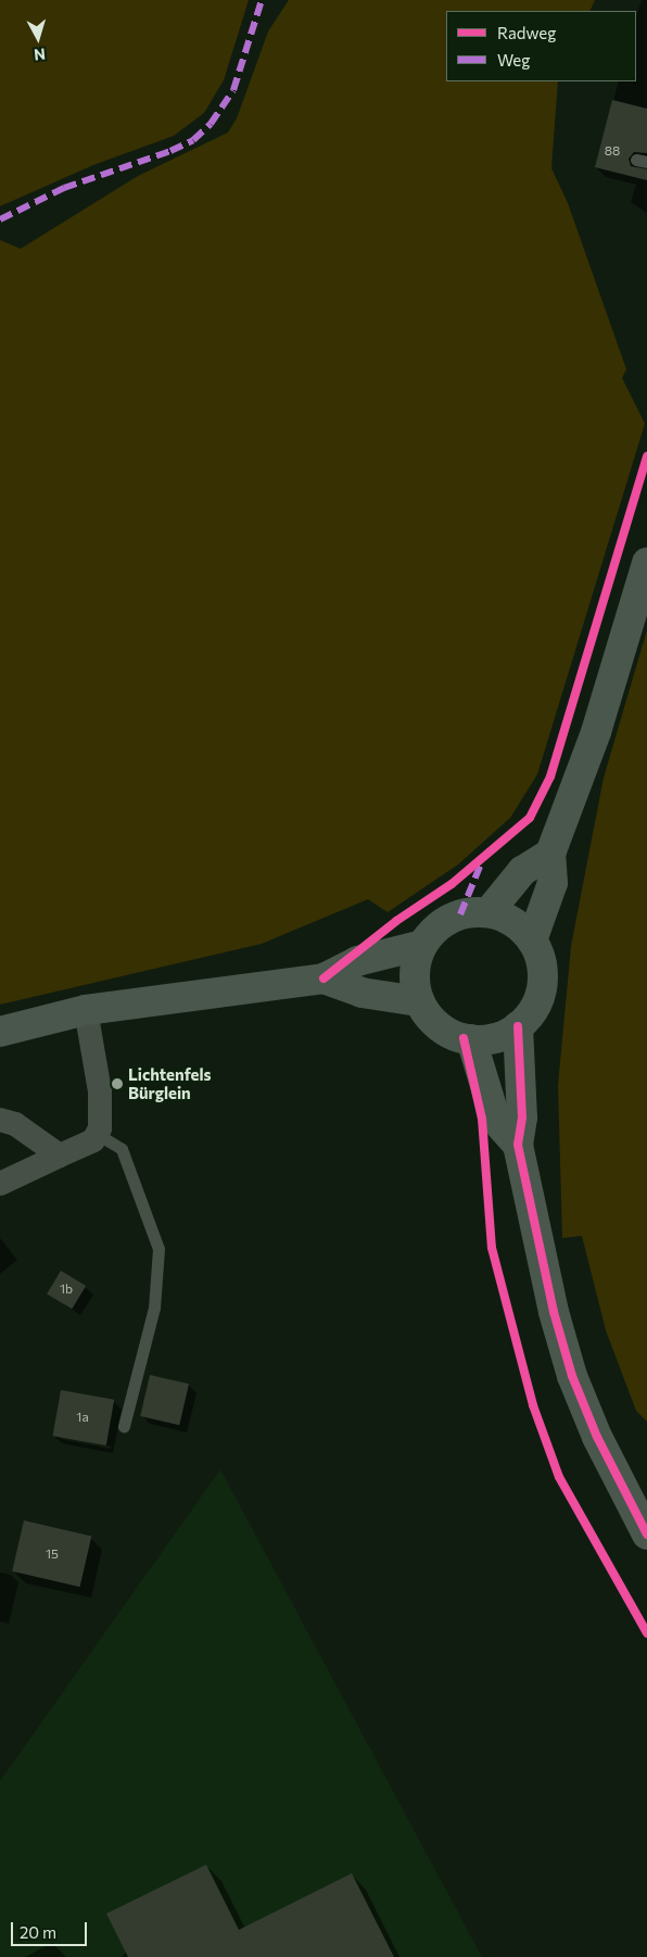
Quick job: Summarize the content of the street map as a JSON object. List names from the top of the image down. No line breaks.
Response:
{"places":["Lichtenfels Bürglein"],"house_numbers":["88","1b","1a","15"],"legend":["Radweg","Weg"],"scale_bar":"20 m","north":"bottom"}
